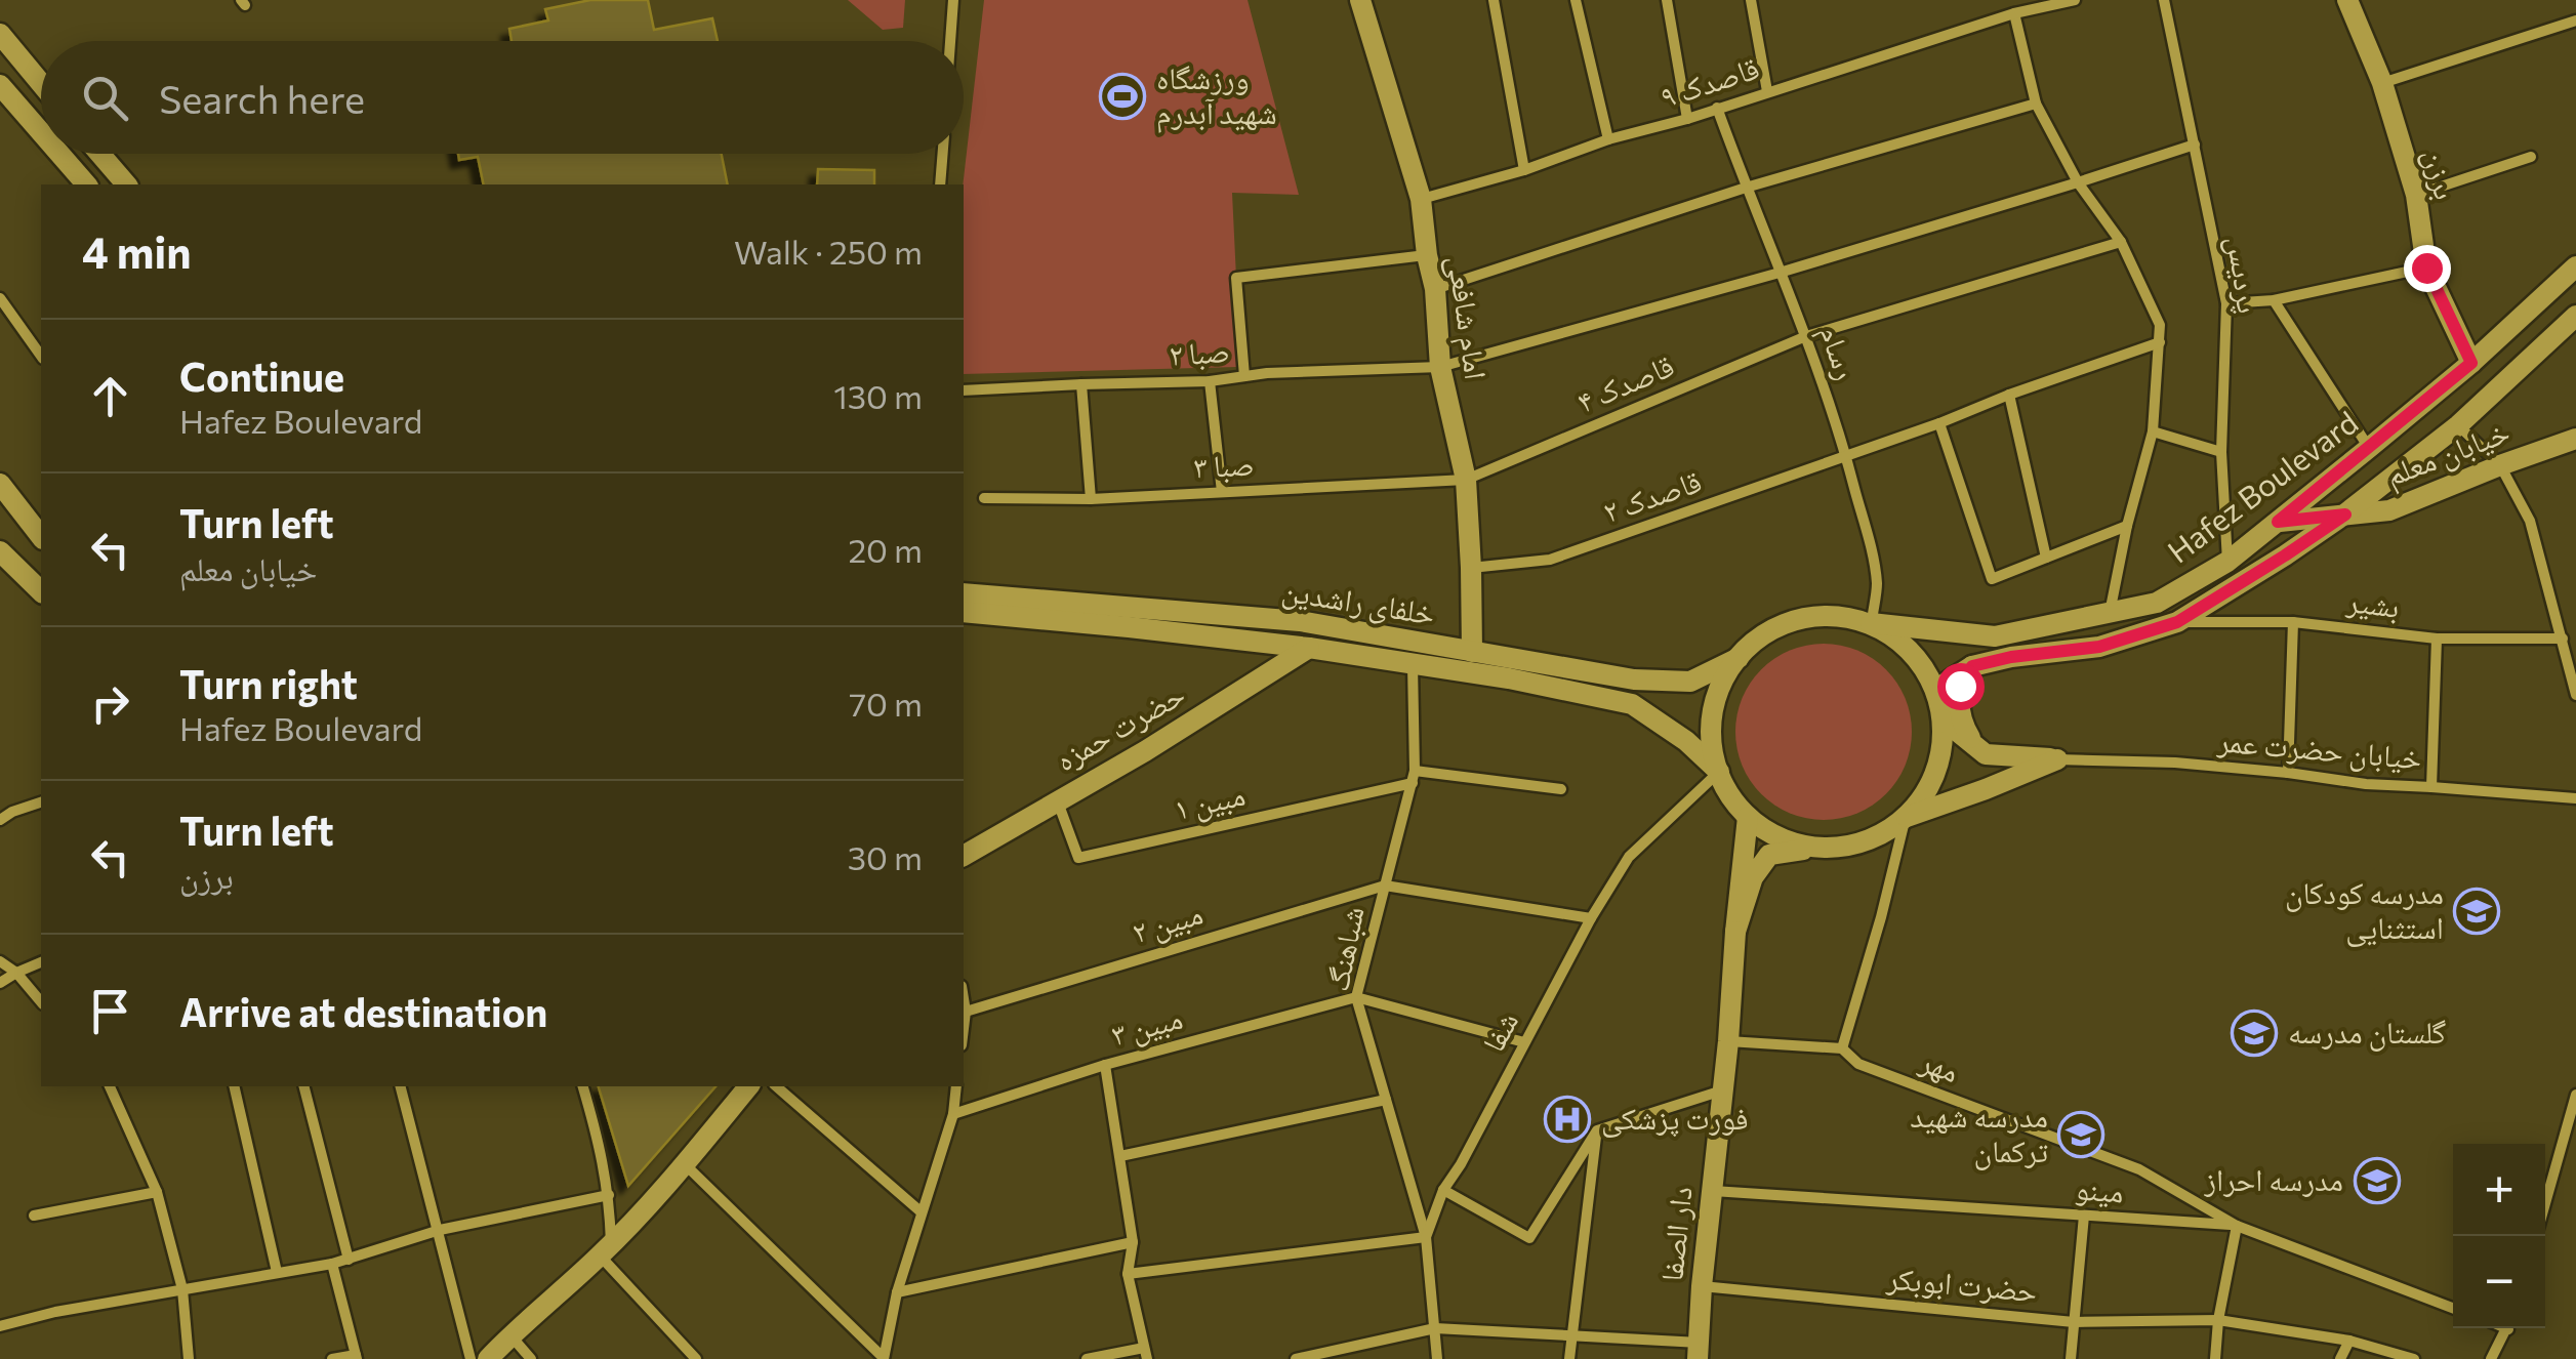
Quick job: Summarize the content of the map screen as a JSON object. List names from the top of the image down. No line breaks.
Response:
{"streets":{"main road":["برزن","امام شافعی","خیابان معلم","Hafez Boulevard","خلفای راشدین","حضرت حمزه","دار الصفا"],"street":["قاصدک ۹","پردیس","رسام","صبا ۲","قاصدک ۴","صبا ۳","قاصدک ۲","بشیر","خیابان حضرت عمر","مبین ۱","مبین ۲","شباهنگ","مبین ۳","شفا","مهر","مینو","حضرت ابوبکر"]},"crossings":[["قاصدک ۹","امام شافعی"],["قاصدک ۹","رسام"],["برزن","Hafez Boulevard"],["پردیس","صبا ۲"],["پردیس","Hafez Boulevard"],["امام شافعی","صبا ۲"],["امام شافعی","قاصدک ۴"],["امام شافعی","صبا ۳"],["امام شافعی","قاصدک ۲"],["امام شافعی","خلفای راشدین"],["رسام","صبا ۲"],["رسام","قاصدک ۴"],["رسام","Hafez Boulevard"],["رسام","قاصدک ۲"],["رسام","خلفای راشدین"],["رسام","شفا"],["قاصدک ۴","صبا ۳"],["خیابان معلم","Hafez Boulevard"],["Hafez Boulevard","خلفای راشدین"],["Hafez Boulevard","بشیر"],["Hafez Boulevard","شفا"],["خلفای راشدین","حضرت حمزه"],["خلفای راشدین","شباهنگ"],["خلفای راشدین","شفا"],["حضرت حمزه","مبین ۱"],["مبین ۱","شباهنگ"],["مبین ۲","شباهنگ"],["شباهنگ","مبین ۳"],["شباهنگ","شفا"],["مهر","مینو"],["مهر","دار الصفا"],["مینو","دار الصفا"],["دار الصفا","حضرت ابوبکر"]],"places":{"sports":["ورزشگاه شهید آبدرم"],"school or university":["مدرسه کودکان استثنایی","گلستان مدرسه","مدرسه شهید ترکمان","مدرسه احراز"],"hospital":["فورت پزشکی"]},"page":{"search":"Search here","heading":["4 min","Walk · 250 m"],"list":[["Continue","Hafez Boulevard","130 m"],["Turn left","خیابان معلم","20 m"],["Turn right","Hafez Boulevard","70 m"],["Turn left","برزن","30 m"],"Arrive at destination"],"map_buttons":["+","−"]}}
